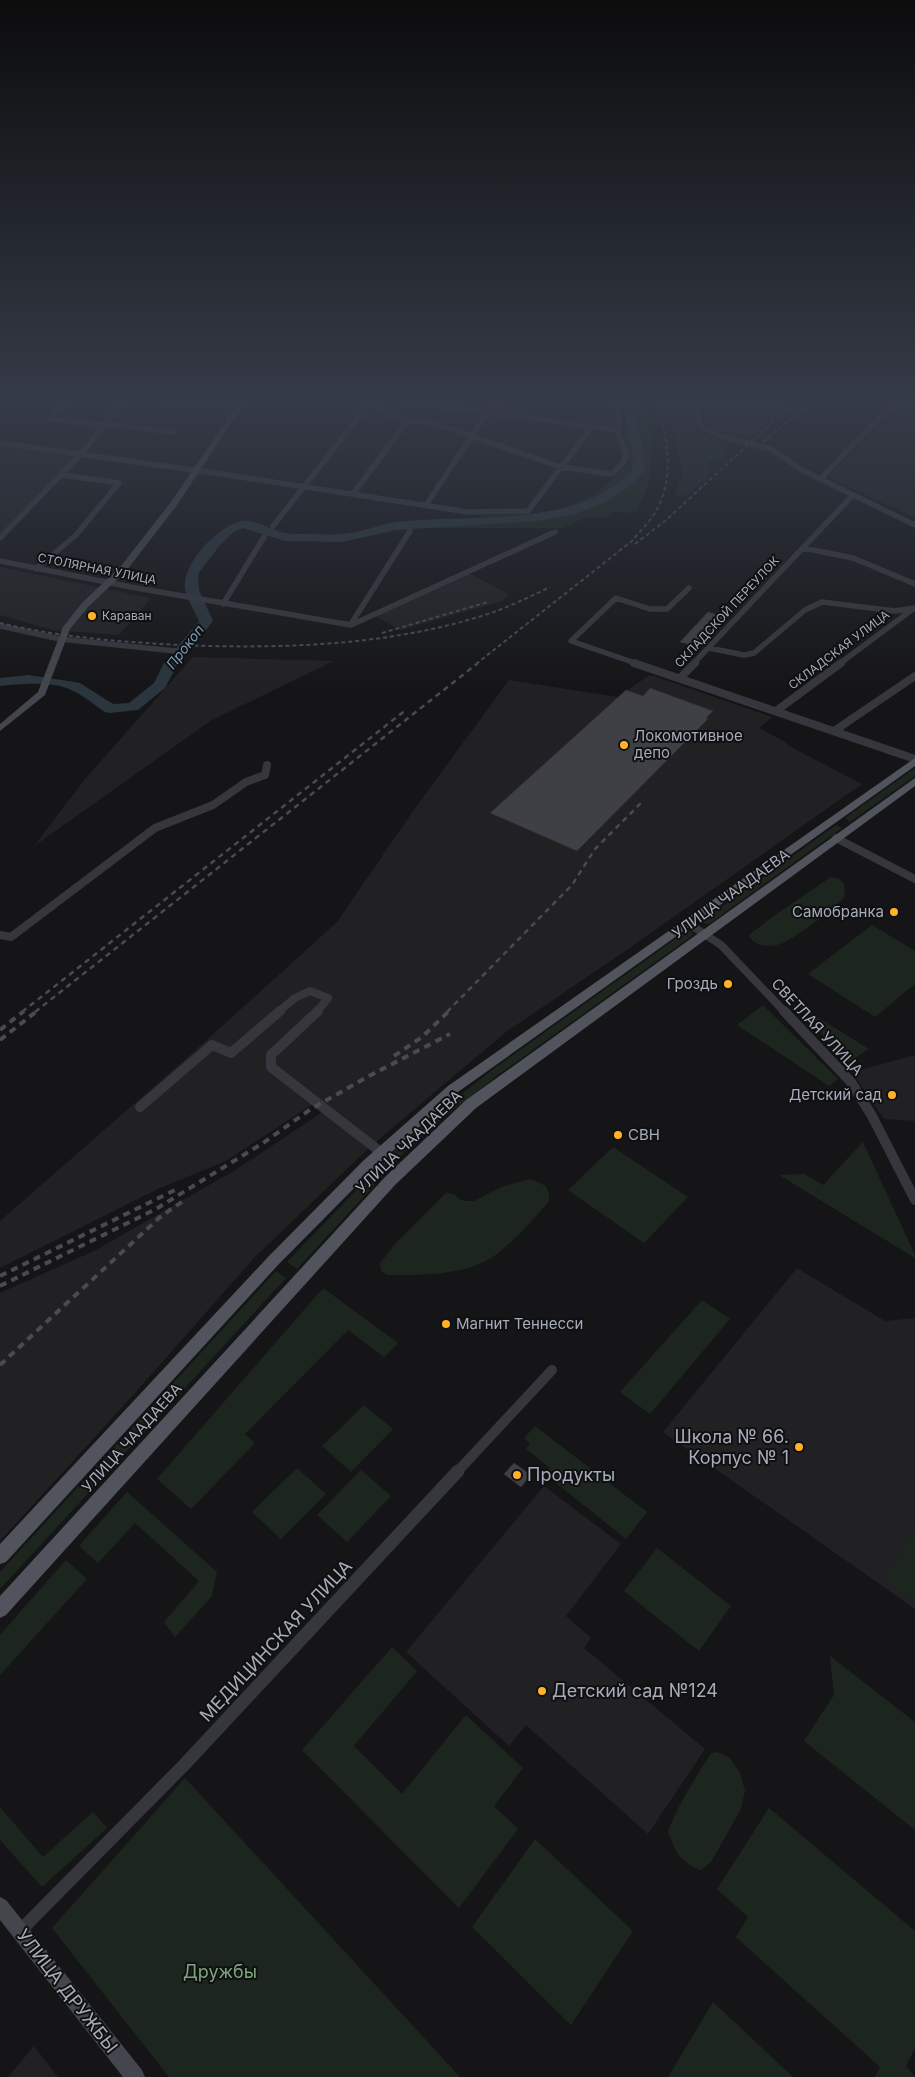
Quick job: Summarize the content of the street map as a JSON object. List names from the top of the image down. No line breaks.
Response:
{"streets":{"main road":["УЛИЦА ЧААДАЕВА","УЛИЦА ДРУЖБЫ"],"street":["СТОЛЯРНАЯ УЛИЦА","СКЛАДСКОЙ ПЕРЕУЛОК","СКЛАДСКАЯ УЛИЦА","СВЕТЛАЯ УЛИЦА","МЕДИЦИНСКАЯ УЛИЦА"]},"crossings":[["УЛИЦА ЧААДАЕВА","СВЕТЛАЯ УЛИЦА"],["МЕДИЦИНСКАЯ УЛИЦА","УЛИЦА ДРУЖБЫ"]],"water":["Прокоп"],"parks":["Дружбы"],"places":["Караван","Локомотивное депо","Самобранка","Гроздь","Детский сад","СВН","Магнит Теннесси","Школа № 66. Корпус № 1","Продукты","Детский сад №124"]}
